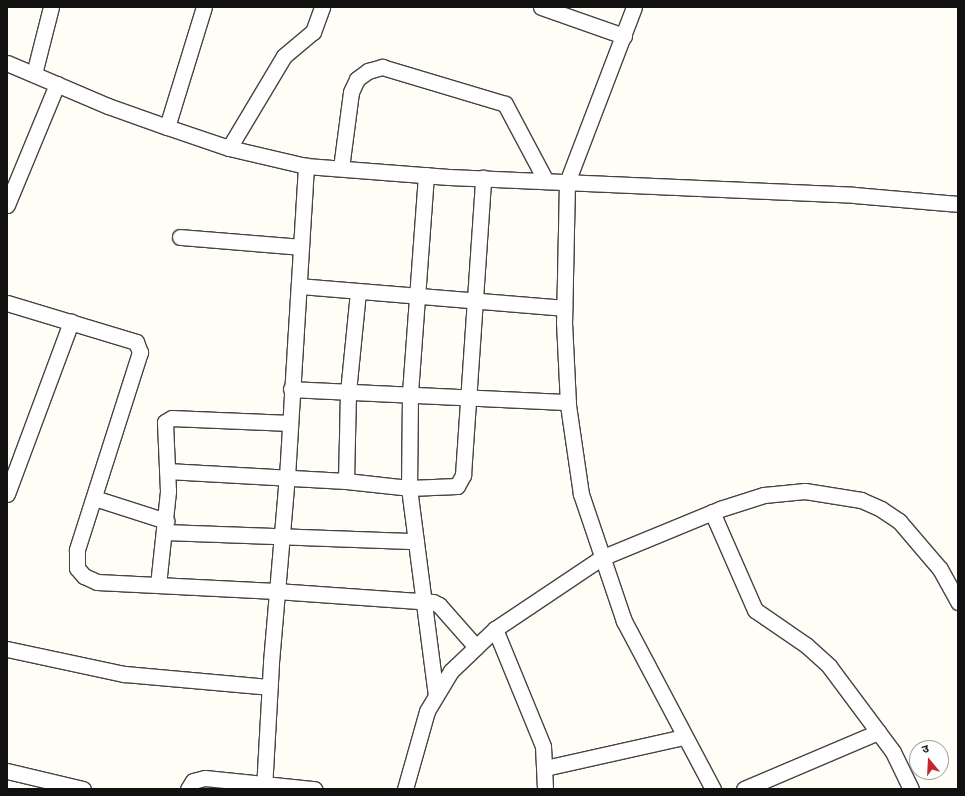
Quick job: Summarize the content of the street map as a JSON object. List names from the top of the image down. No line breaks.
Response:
{"north":"top"}
